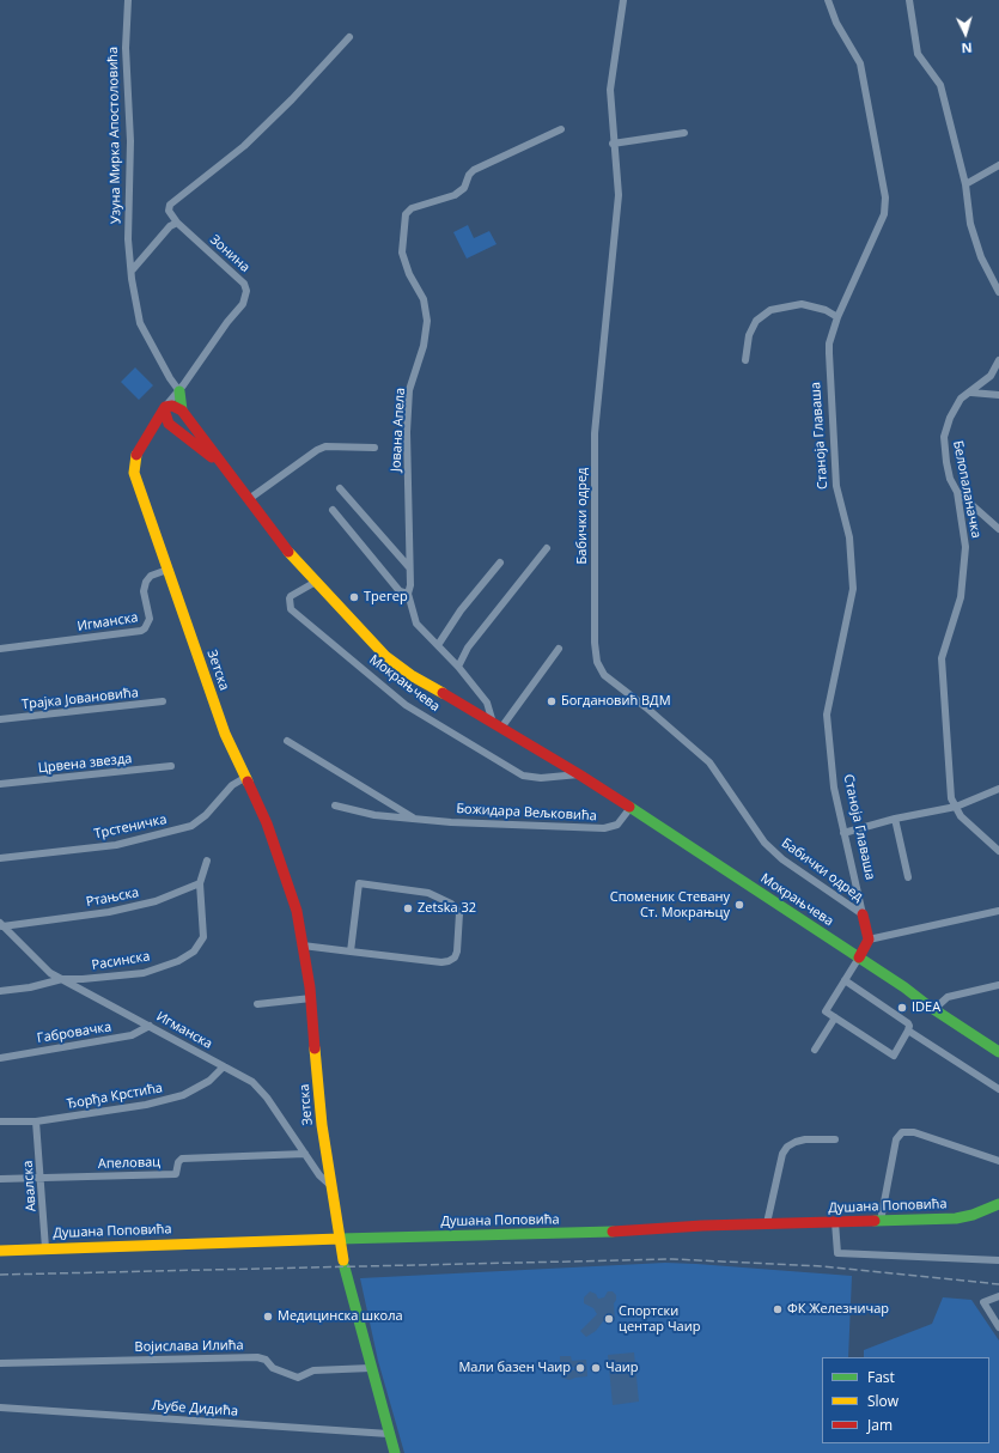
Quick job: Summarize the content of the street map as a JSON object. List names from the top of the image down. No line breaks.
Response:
{"streets":{"street":["Узуна Мирка Апостоловића","Зонина","Јована Апела","Станоја Главаша","Белопаланачка","Бабички одред","Игманска","Зетска","Мокрањчева","Трајка Јовановића","Црвена звезда","Божидара Вељковића","Трстеничка","Ртањска","Расинска","Габровачка","Ђорђа Крстића","Апеловац","Авалска","Душана Поповића","Војислава Илића","Љубе Дидића"]},"crossings":[["Зонина","Зетска"],["Зонина","Мокрањчева"],["Јована Апела","Мокрањчева"],["Станоја Главаша","Бабички одред"],["Игманска","Зетска"],["Игманска","Ртањска"],["Игманска","Расинска"],["Игманска","Габровачка"],["Игманска","Ђорђа Крстића"],["Игманска","Апеловац"],["Зетска","Мокрањчева"],["Зетска","Трстеничка"],["Зетска","Душана Поповића"],["Зетска","Војислава Илића"],["Зетска","Љубе Дидића"],["Мокрањчева","Божидара Вељковића"],["Ртањска","Расинска"],["Ђорђа Крстића","Авалска"],["Апеловац","Авалска"],["Авалска","Душана Поповића"]],"places":["Трегер","Богдановић ВДМ","Споменик Стевану Ст. Мокрањцу","Zetska 32","IDEA","ФК Железничар","Медицинска школа","Спортски центар Чаир","Мали базен Чаир","Чаир"],"legend":["Fast","Slow","Jam"],"north":"bottom"}
